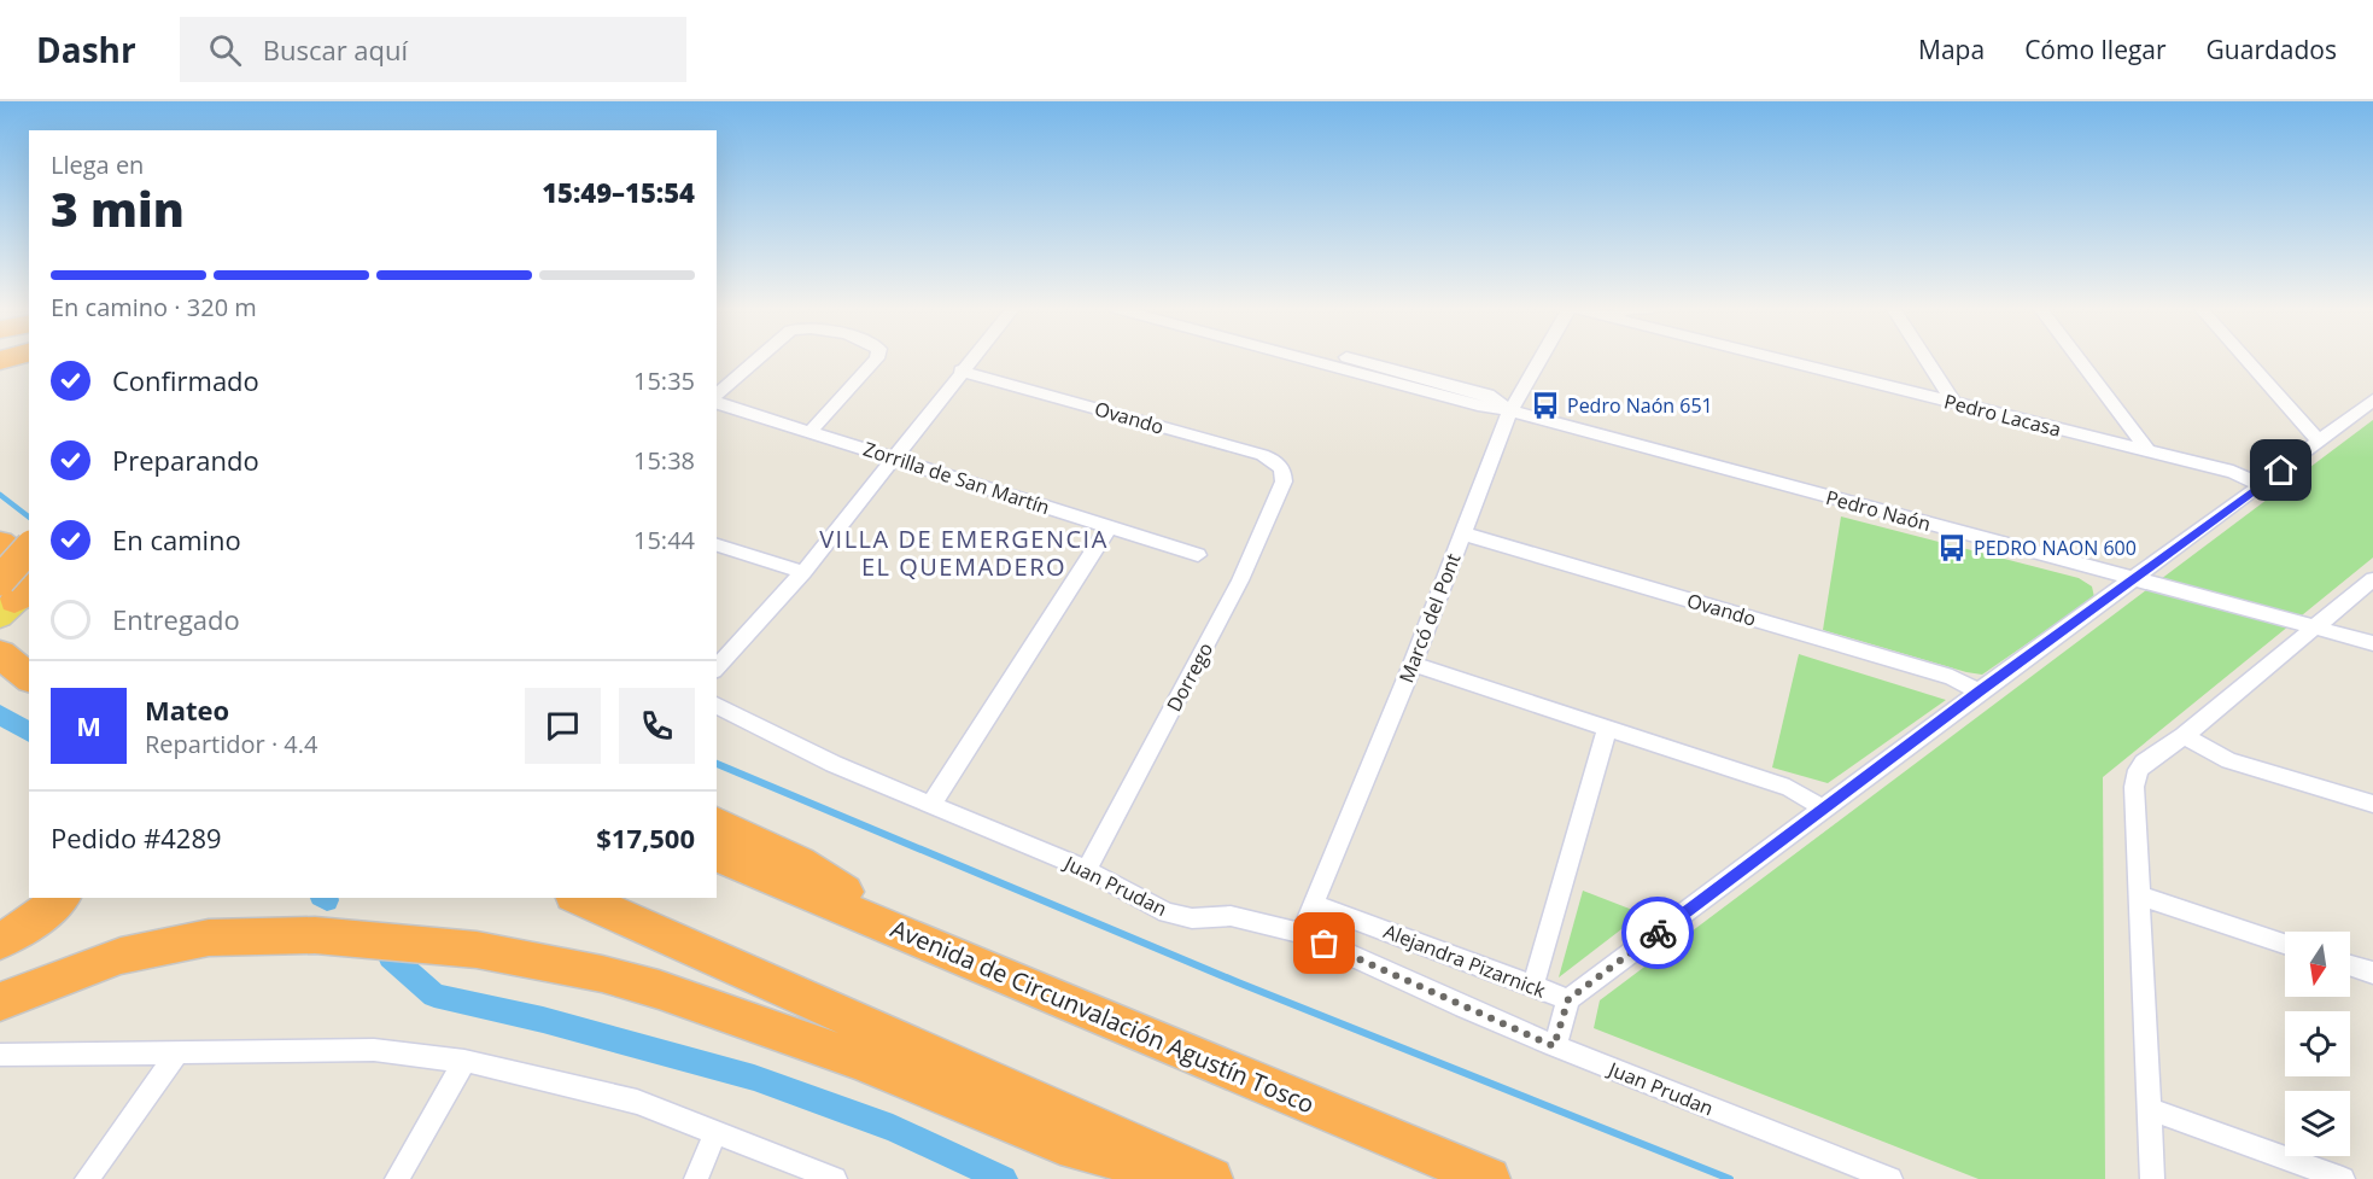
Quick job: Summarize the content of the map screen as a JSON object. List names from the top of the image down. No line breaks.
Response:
{"streets":{"highway":["Avenida de Circunvalación Agustín Tosco"],"street":["Pedro Lacasa","Ovando","Zorrilla de San Martín","Pedro Naón","Marcó del Pont","Dorrego","Juan Prudan","Alejandra Pizarnick"]},"crossings":[["Pedro Lacasa","Alejandra Pizarnick"],["Ovando","Marcó del Pont"],["Ovando","Dorrego"],["Ovando","Alejandra Pizarnick"],["Pedro Naón","Marcó del Pont"],["Pedro Naón","Alejandra Pizarnick"],["Marcó del Pont","Juan Prudan"],["Marcó del Pont","Alejandra Pizarnick"],["Dorrego","Juan Prudan"]],"districts":["VILLA DE EMERGENCIA EL QUEMADERO"],"places":{"bus stop":["Pedro Naón 651","PEDRO NAON 600"]},"north":"bottom","page":{"header":"Dashr","search":"Buscar aquí","nav":["Mapa","Cómo llegar","Guardados"],"heading":["3 min","Llega en","15:49–15:54"],"panel":["Mateo","Repartidor · 4.4","Pedido #4289","$17,500"],"bar":"En camino · 320 m","list":[["Confirmado","15:35"],["Preparando","15:38"],["En camino","15:44"],"Entregado"],"round":"M"}}
